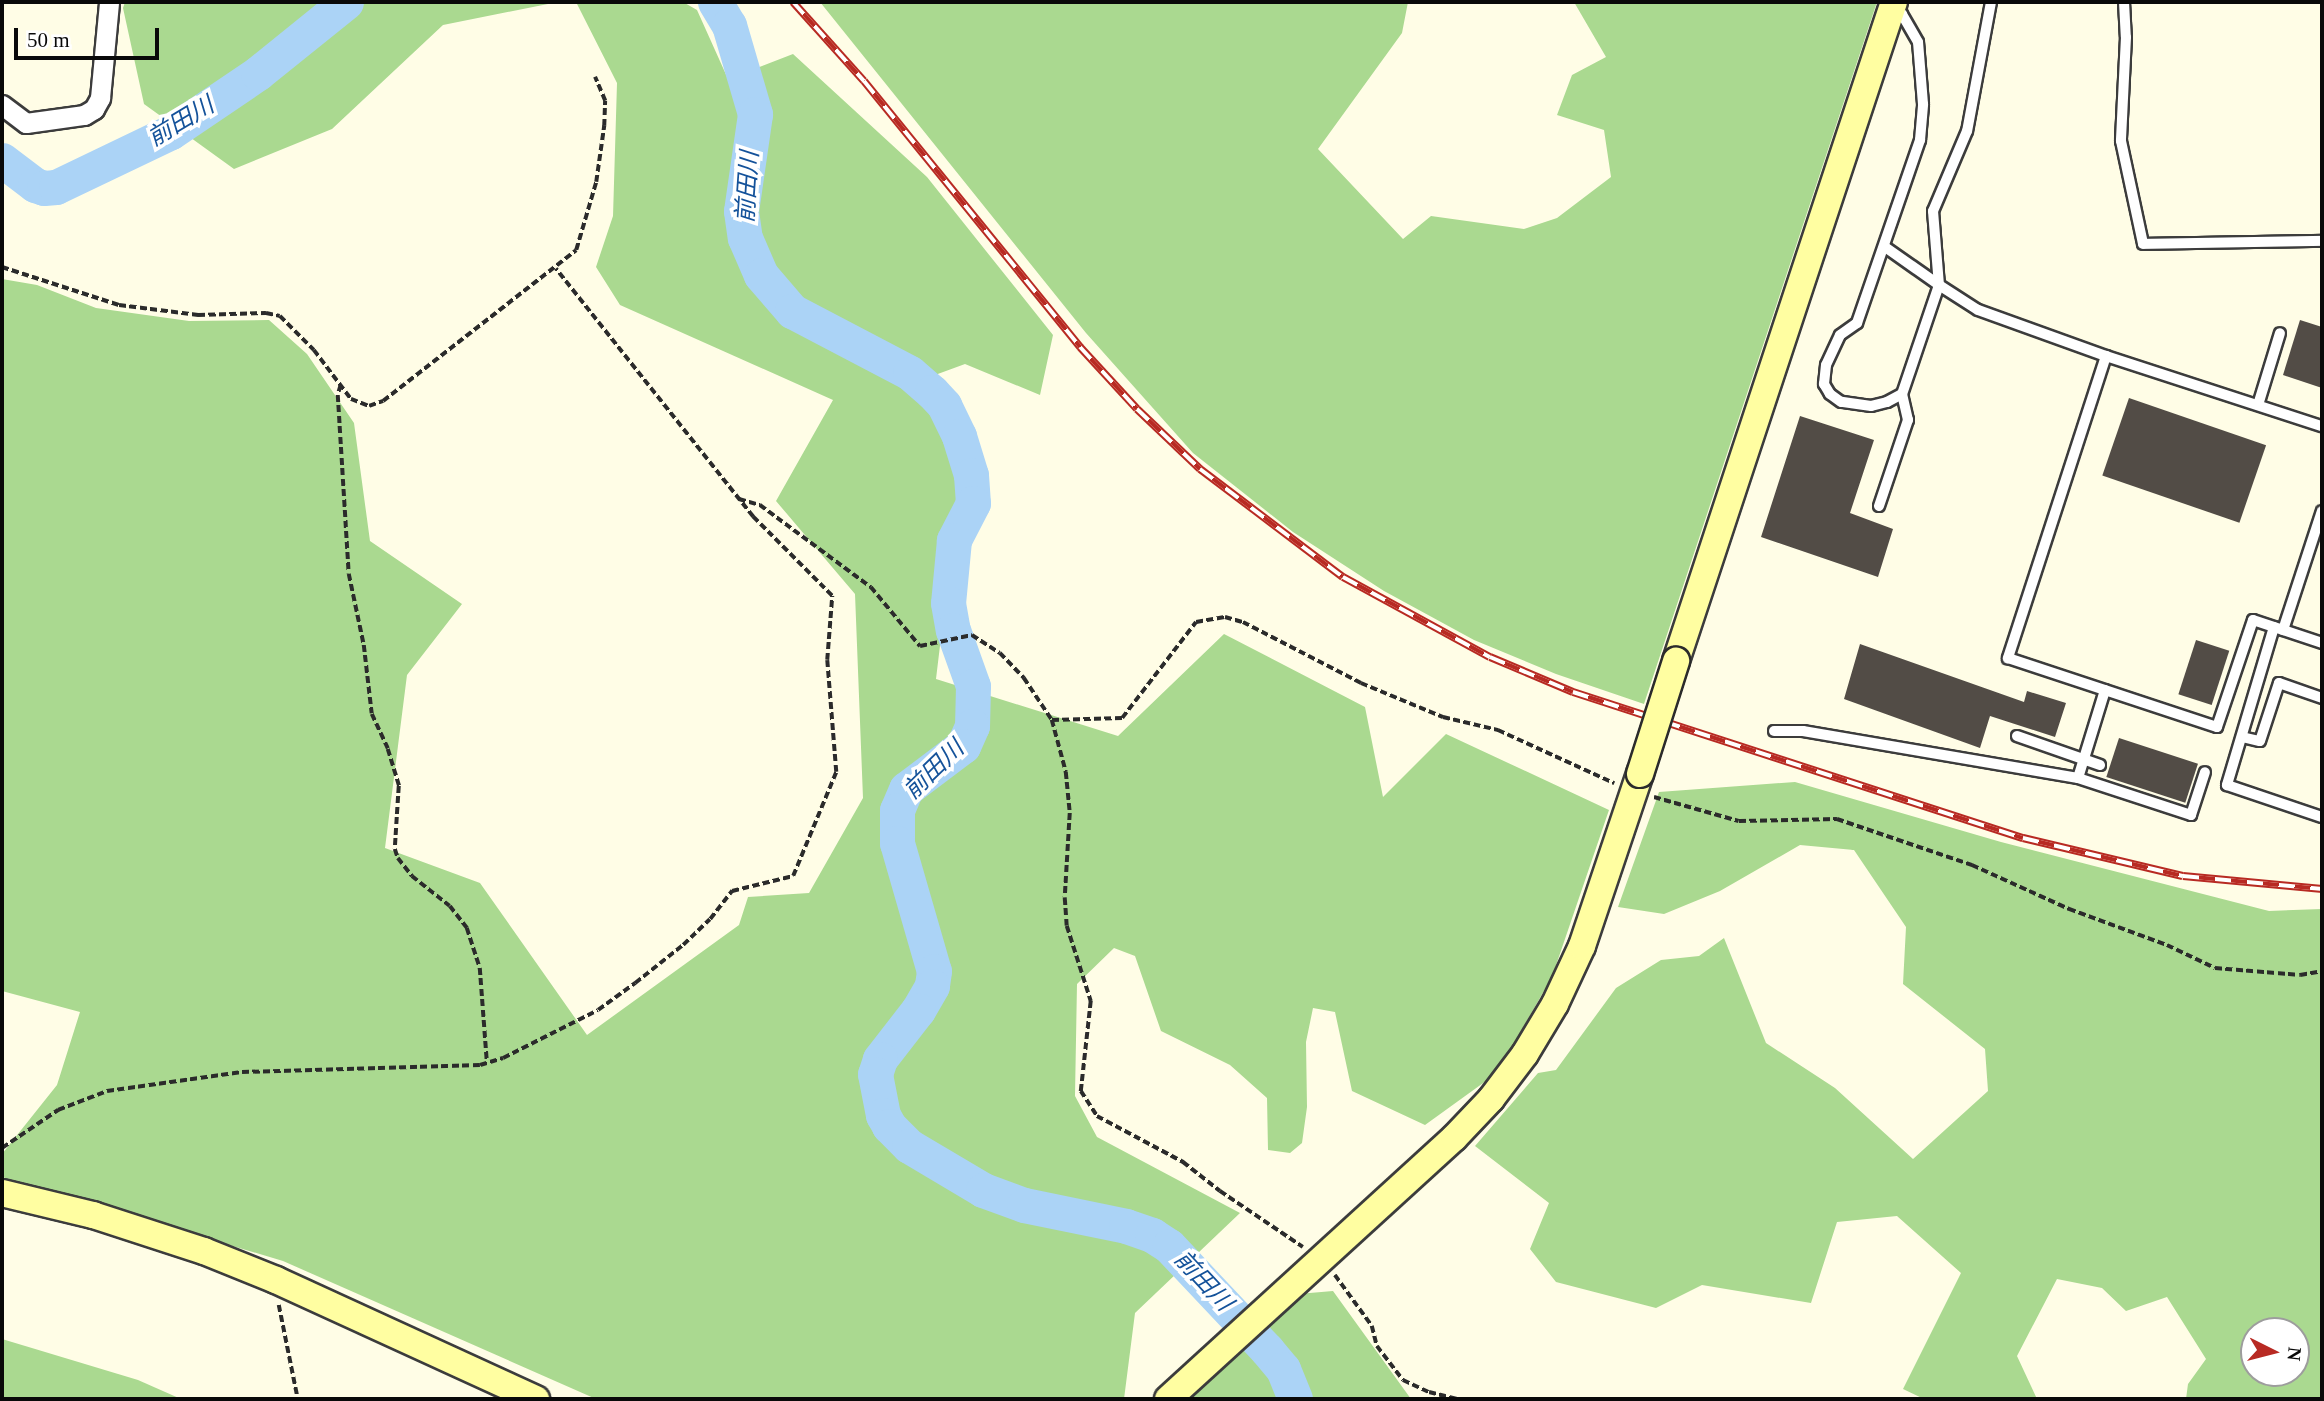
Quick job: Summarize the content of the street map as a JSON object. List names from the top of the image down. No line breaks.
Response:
{"water":["前田川"],"scale_bar":"50 m","north":"right"}
